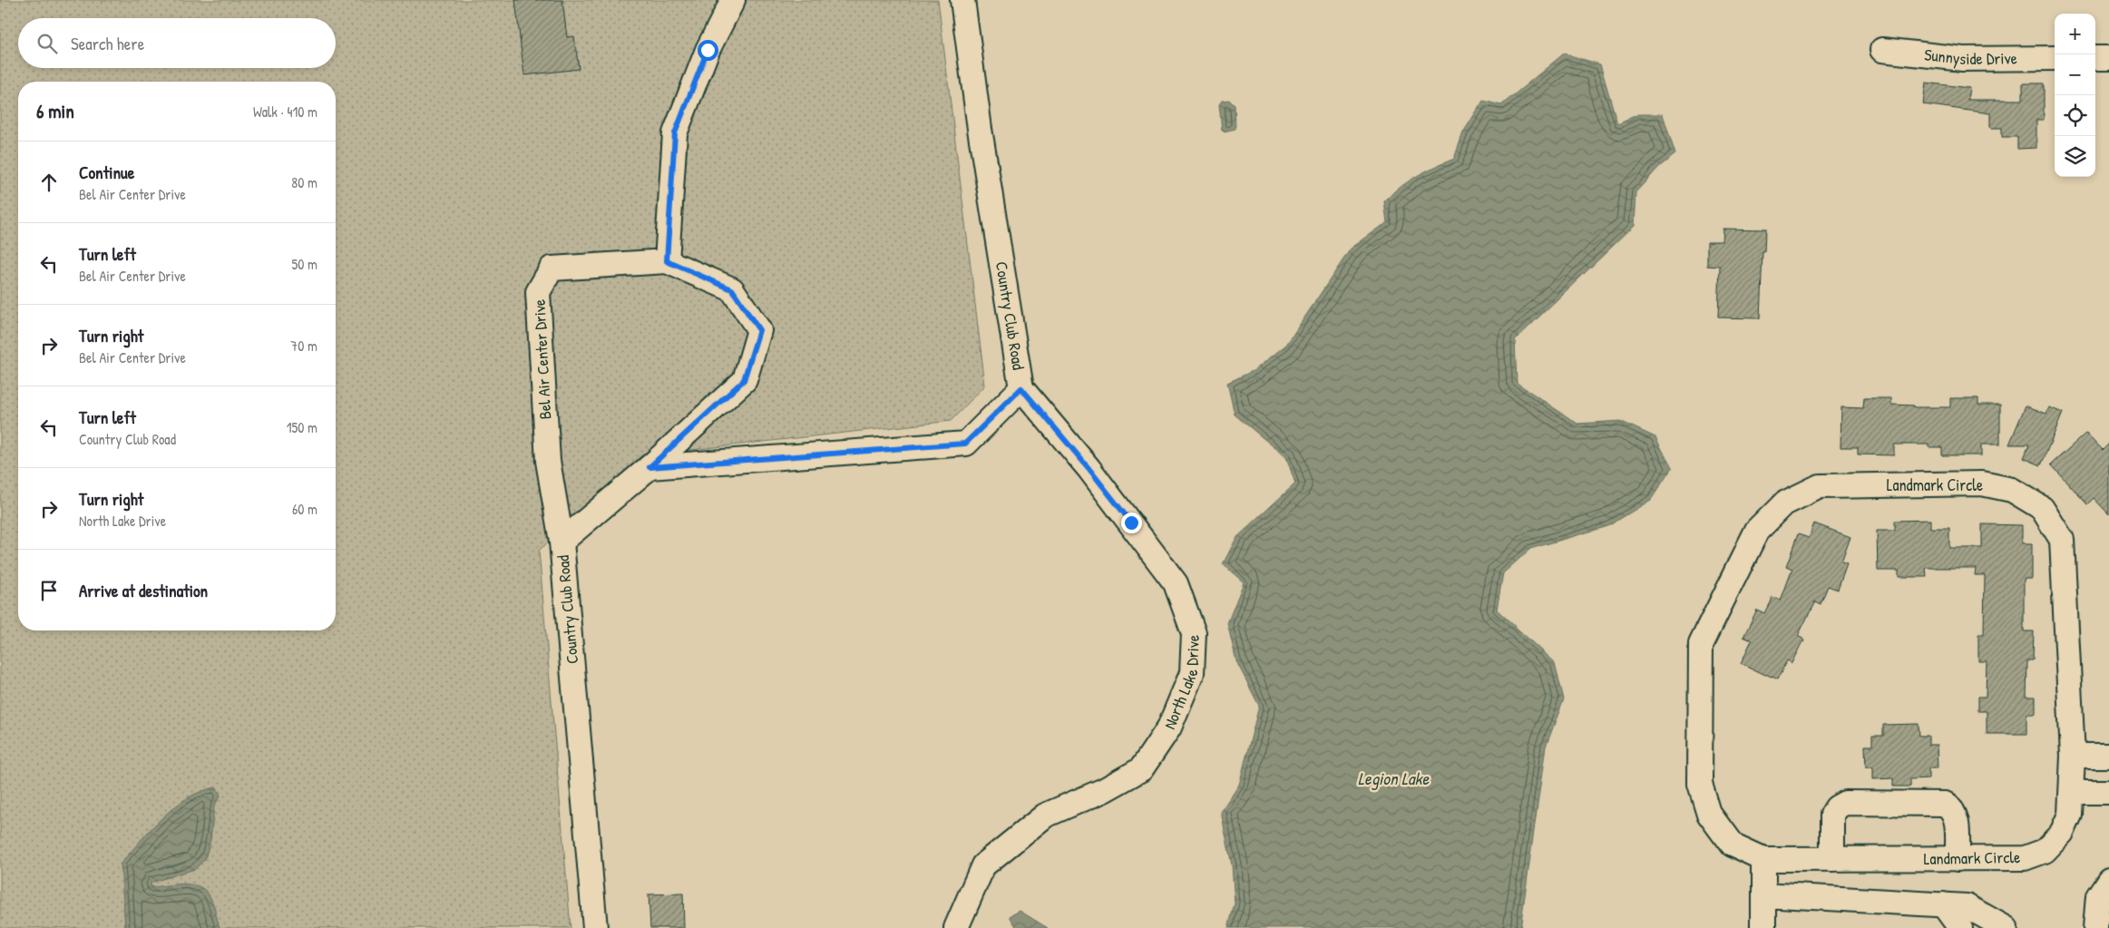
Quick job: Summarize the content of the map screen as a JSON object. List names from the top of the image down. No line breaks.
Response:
{"streets":{"street":["Sunnyside Drive","Country Club Road","Bel Air Center Drive","Landmark Circle","North Lake Drive"]},"crossings":[["Country Club Road","Bel Air Center Drive"],["Country Club Road","North Lake Drive"]],"water":["Legion Lake"],"page":{"map_buttons":["+","−"],"search":"Search here","heading":["6 min","Walk · 410 m"],"list":[["Continue","Bel Air Center Drive","80 m"],["Turn left","Bel Air Center Drive","50 m"],["Turn right","Bel Air Center Drive","70 m"],["Turn left","Country Club Road","150 m"],["Turn right","North Lake Drive","60 m"],"Arrive at destination"]}}
